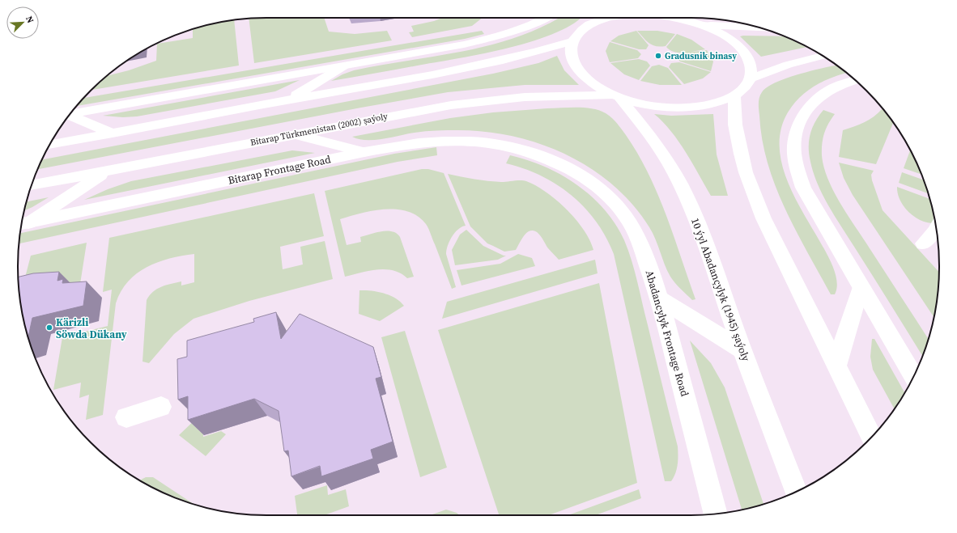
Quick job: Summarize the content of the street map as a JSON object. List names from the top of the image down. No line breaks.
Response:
{"streets":{"main road":["Bitarap Türkmenistan (2002) şaýoly","Bitarap Frontage Road","10 ýyl Abadançylyk (1945) şaýoly","Abadancylyk Frontage Road"]},"crossings":[["Bitarap Türkmenistan (2002) şaýoly","10 ýyl Abadançylyk (1945) şaýoly"],["Bitarap Frontage Road","Abadancylyk Frontage Road"]],"places":["Gradusnik binasy","Kärizli Söwda Dükany"],"north":"top right"}
